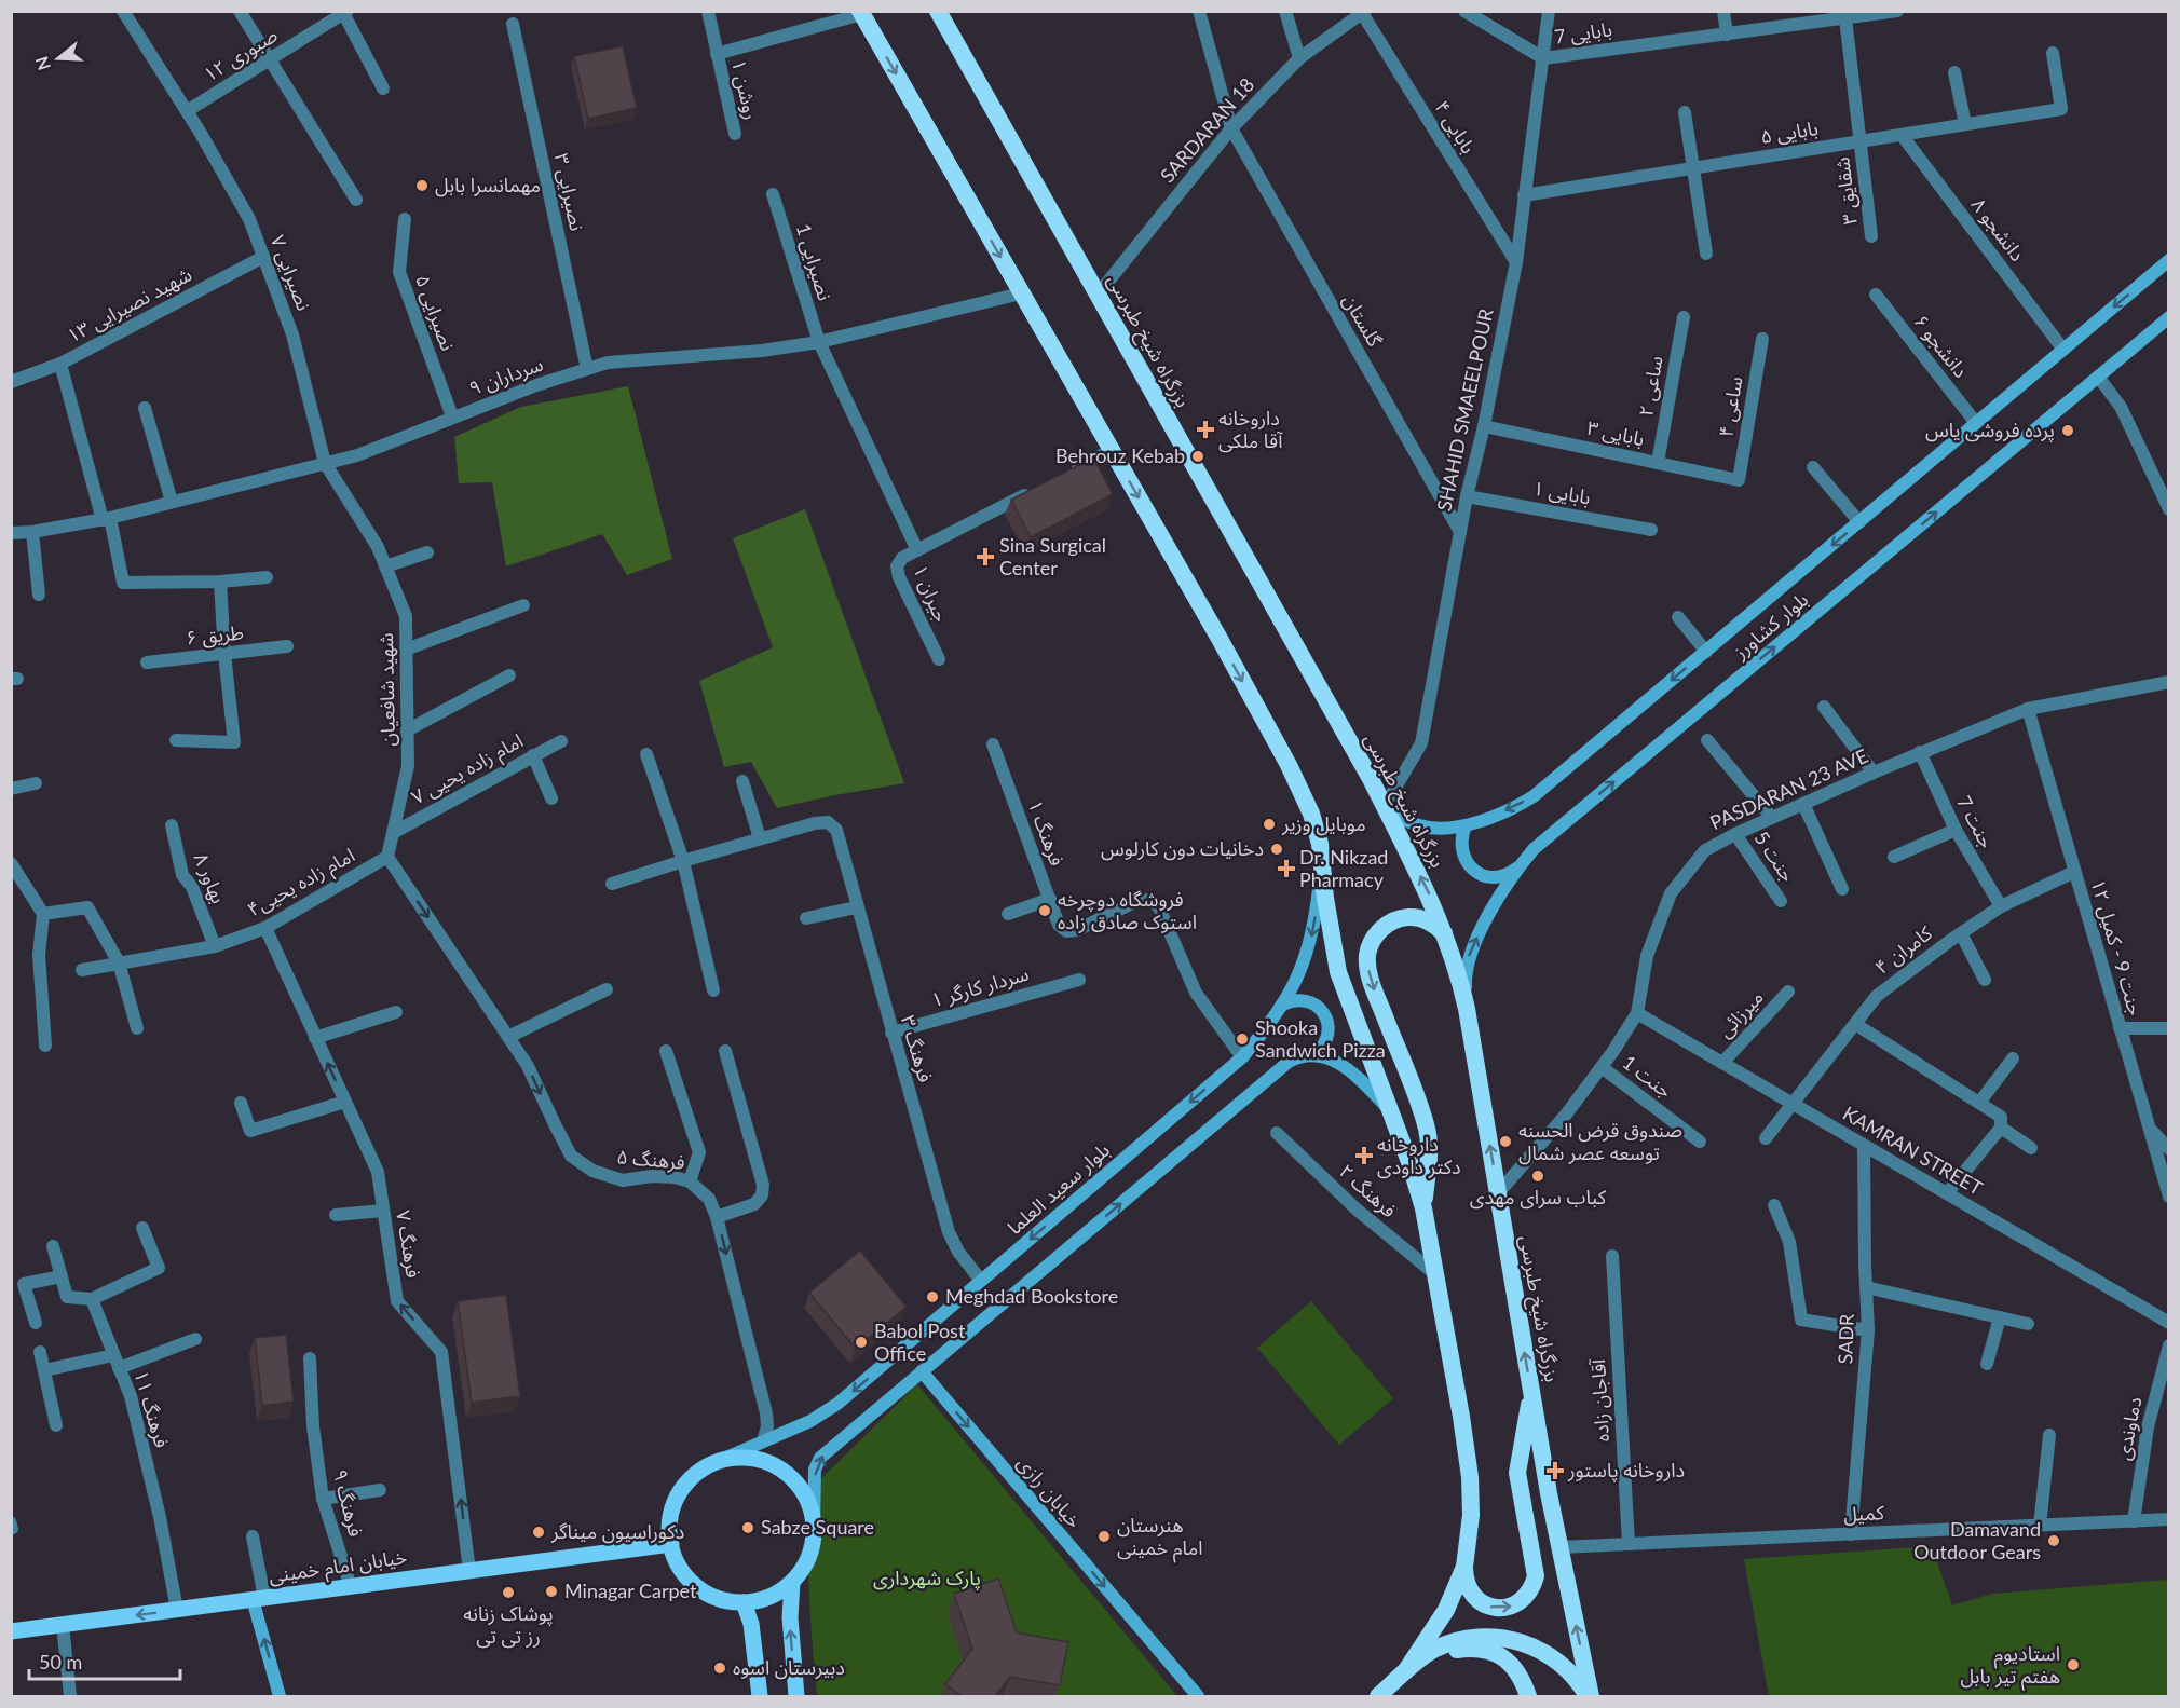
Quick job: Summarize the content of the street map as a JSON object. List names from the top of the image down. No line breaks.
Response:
{"streets":{"highway":["بزرگراه شیخ طبرسی"],"main road":["بلوار کشاورز","بلوار سعید العلما","خیابان رازی","خیابان امام خمینی"],"street":["بابایی 7","صبوری ۱۲","روشن ۱","بابایی ۴","SARDARAN 18","بابایی ۵","شقایق ۳","نصیرایی ۳","دانشجو ۸","نصیرایی 1","نصیرایی ۷","شهید نصیرایی ۱۳","نصیرایی ۵","گلستان","دانشجو ۶","سرداران ۹","ساعی ۲","ساعی ۴","SHAHID SMAEELPOUR","بابایی ۳","بابایی ۱","جیران ۱","طریق ۶","شهید شافعیان","امام زاده یحیی ۷","PASDARAN 23 AVE","جنت 7","فرهنگ ۱","جنت 5","بهاور ۸","امام زاده یحیی۴","جنت 9 - کمیل ۱۲","کامران ۴","سردار کارگر ۱","میرزائی","فرهنگ ۳","جنت 1","KAMRAN STREET","فرهنگ ۵","فرهنگ ۲","فرهنگ ۷","SADR","آقاجان زاده","فرهنگ ۱۱","دماوندی","فرهنگ ۹","کمیل"]},"crossings":[["بابایی 7","شقایق ۳"],["بابایی 7","SHAHID SMAEELPOUR"],["صبوری ۱۲","نصیرایی ۷"],["بابایی ۴","SARDARAN 18"],["بابایی ۴","SHAHID SMAEELPOUR"],["SARDARAN 18","گلستان"],["SARDARAN 18","بزرگراه شیخ طبرسی"],["بابایی ۵","شقایق ۳"],["بابایی ۵","دانشجو ۸"],["بابایی ۵","SHAHID SMAEELPOUR"],["نصیرایی ۳","سرداران ۹"],["دانشجو ۸","بلوار کشاورز"],["نصیرایی 1","سرداران ۹"],["نصیرایی 1","جیران ۱"],["نصیرایی ۷","شهید نصیرایی ۱۳"],["نصیرایی ۷","سرداران ۹"],["نصیرایی ۷","شهید شافعیان"],["نصیرایی ۵","سرداران ۹"],["گلستان","SHAHID SMAEELPOUR"],["بزرگراه شیخ طبرسی","SHAHID SMAEELPOUR"],["بزرگراه شیخ طبرسی","بلوار کشاورز"],["بزرگراه شیخ طبرسی","PASDARAN 23 AVE"],["بزرگراه شیخ طبرسی","کمیل"],["دانشجو ۶","بلوار کشاورز"],["سرداران ۹","شهید شافعیان"],["ساعی ۲","بابایی ۳"],["ساعی ۴","بابایی ۳"],["SHAHID SMAEELPOUR","بابایی ۳"],["SHAHID SMAEELPOUR","بابایی ۱"],["SHAHID SMAEELPOUR","بلوار کشاورز"],["شهید شافعیان","امام زاده یحیی ۷"],["شهید شافعیان","امام زاده یحیی۴"],["شهید شافعیان","فرهنگ ۵"],["PASDARAN 23 AVE","جنت 7"],["PASDARAN 23 AVE","جنت 5"],["PASDARAN 23 AVE","جنت 9 - کمیل ۱۲"],["PASDARAN 23 AVE","جنت 1"],["PASDARAN 23 AVE","KAMRAN STREET"],["جنت 7","کامران ۴"],["فرهنگ ۱","بلوار سعید العلما"],["بهاور ۸","امام زاده یحیی۴"],["امام زاده یحیی۴","فرهنگ ۵"],["امام زاده یحیی۴","فرهنگ ۷"],["جنت 9 - کمیل ۱۲","کامران ۴"],["کامران ۴","KAMRAN STREET"],["سردار کارگر ۱","فرهنگ ۳"],["میرزائی","KAMRAN STREET"],["فرهنگ ۳","بلوار سعید العلما"],["KAMRAN STREET","SADR"],["فرهنگ ۵","بلوار سعید العلما"],["بلوار سعید العلما","خیابان امام خمینی"],["فرهنگ ۷","خیابان امام خمینی"],["SADR","کمیل"],["آقاجان زاده","کمیل"],["فرهنگ ۱۱","خیابان امام خمینی"],["دماوندی","کمیل"],["فرهنگ ۹","خیابان امام خمینی"]],"one_way":["فرهنگ ۵","فرهنگ ۷","خیابان رازی"],"parks":["پارک شهرداری"],"places":{"other":["مهمانسرا بابل","پرده فروشی یاس","Behrouz Kebab","موبایل وزیر","دخانیات دون کارلوس","فروشگاه دوچرخه استوک صادق زاده","Shooka Sandwich Pizza","صندوق قرض الحسنه توسعه عصر شمال","کباب سرای مهدی","Meghdad Bookstore","Babol Post Office","Sabze Square","دکوراسیون میناگر","هنرستان امام خمینی","Damavand Outdoor Gears","Minagar Carpet","پوشاک زنانه رز تی تی","استادیوم هفتم تیر بابل","دبیرستان اسوه"],"health":["داروخانه آقا ملکی","Sina Surgical Center","Dr. Nikzad Pharmacy","داروخانه دکتر داودی","داروخانه پاستور"]},"scale_bar":"50 m","north":"left"}
